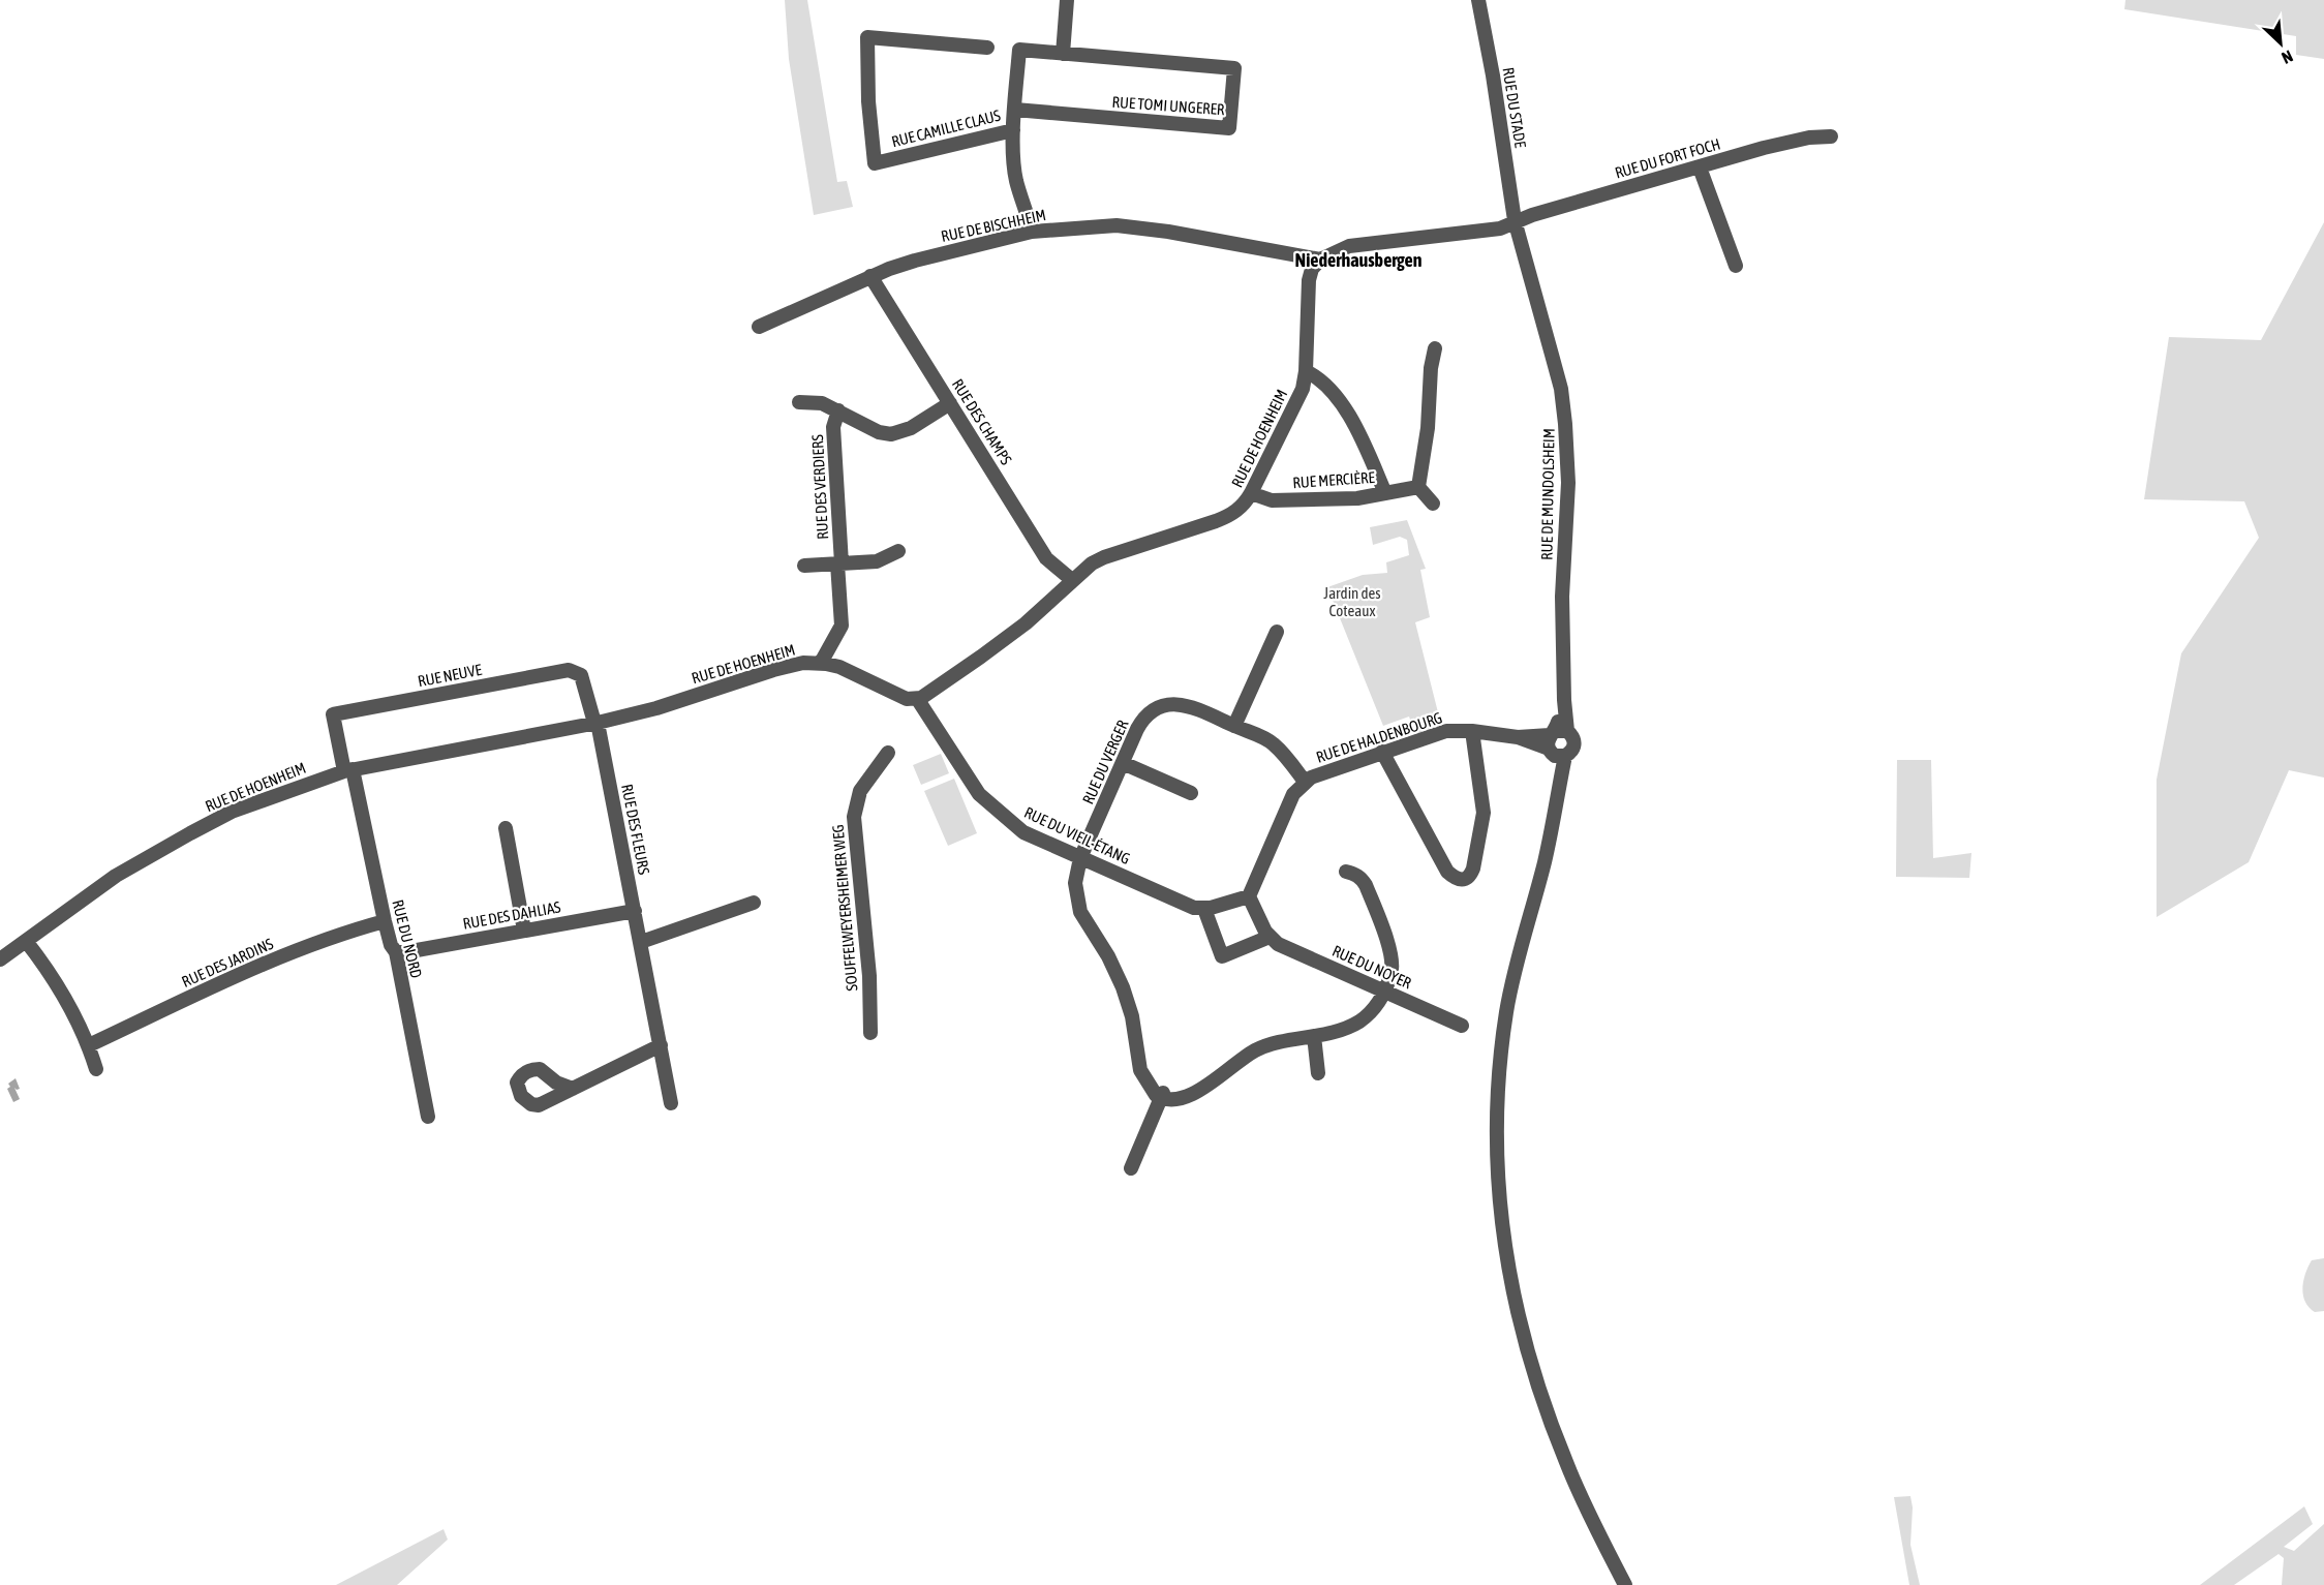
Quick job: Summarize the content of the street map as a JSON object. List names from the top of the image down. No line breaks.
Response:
{"streets":{"street":["RUE TOMI UNGERER","RUE DU STADE","RUE CAMILLE CLAUS","RUE DU FORT FOCH","RUE DE BISCHHEIM","RUE DES CHAMPS","RUE DE HOENHEIM","RUE MERCIÈRE","RUE DES VERDIERS","RUE DE MUNDOLSHEIM","RUE NEUVE","RUE DE HALDENBOURG","RUE DU VERGER","RUE DES FLEURS","RUE DU VIEIL-ÉTANG","SOUFFELWEYERSHEIMER WEG","RUE DES DAHLIAS","RUE DU NORD","RUE DES JARDINS","RUE DU NOYER"]},"crossings":[["RUE DU STADE","RUE DU FORT FOCH"],["RUE DU STADE","RUE DE MUNDOLSHEIM"],["RUE DU FORT FOCH","RUE DE MUNDOLSHEIM"],["RUE DE BISCHHEIM","RUE DES CHAMPS"],["RUE DE BISCHHEIM","RUE DE HOENHEIM"],["RUE DES CHAMPS","RUE DE HOENHEIM"],["RUE DE HOENHEIM","RUE MERCIÈRE"],["RUE DE HOENHEIM","RUE DES VERDIERS"],["RUE DE HOENHEIM","RUE NEUVE"],["RUE DE HOENHEIM","RUE DES FLEURS"],["RUE DE HOENHEIM","RUE DU VIEIL-ÉTANG"],["RUE DE HOENHEIM","RUE DU NORD"],["RUE DE MUNDOLSHEIM","RUE DE HALDENBOURG"],["RUE NEUVE","RUE DES FLEURS"],["RUE NEUVE","RUE DU NORD"],["RUE DE HALDENBOURG","RUE DU VERGER"],["RUE DE HALDENBOURG","RUE DU VIEIL-ÉTANG"],["RUE DU VERGER","RUE DU VIEIL-ÉTANG"],["RUE DES FLEURS","RUE DES DAHLIAS"],["RUE DES DAHLIAS","RUE DU NORD"],["RUE DU NORD","RUE DES JARDINS"]],"districts":["Niederhausbergen"],"parks":["Jardin des Coteaux"],"north":"bottom right"}
